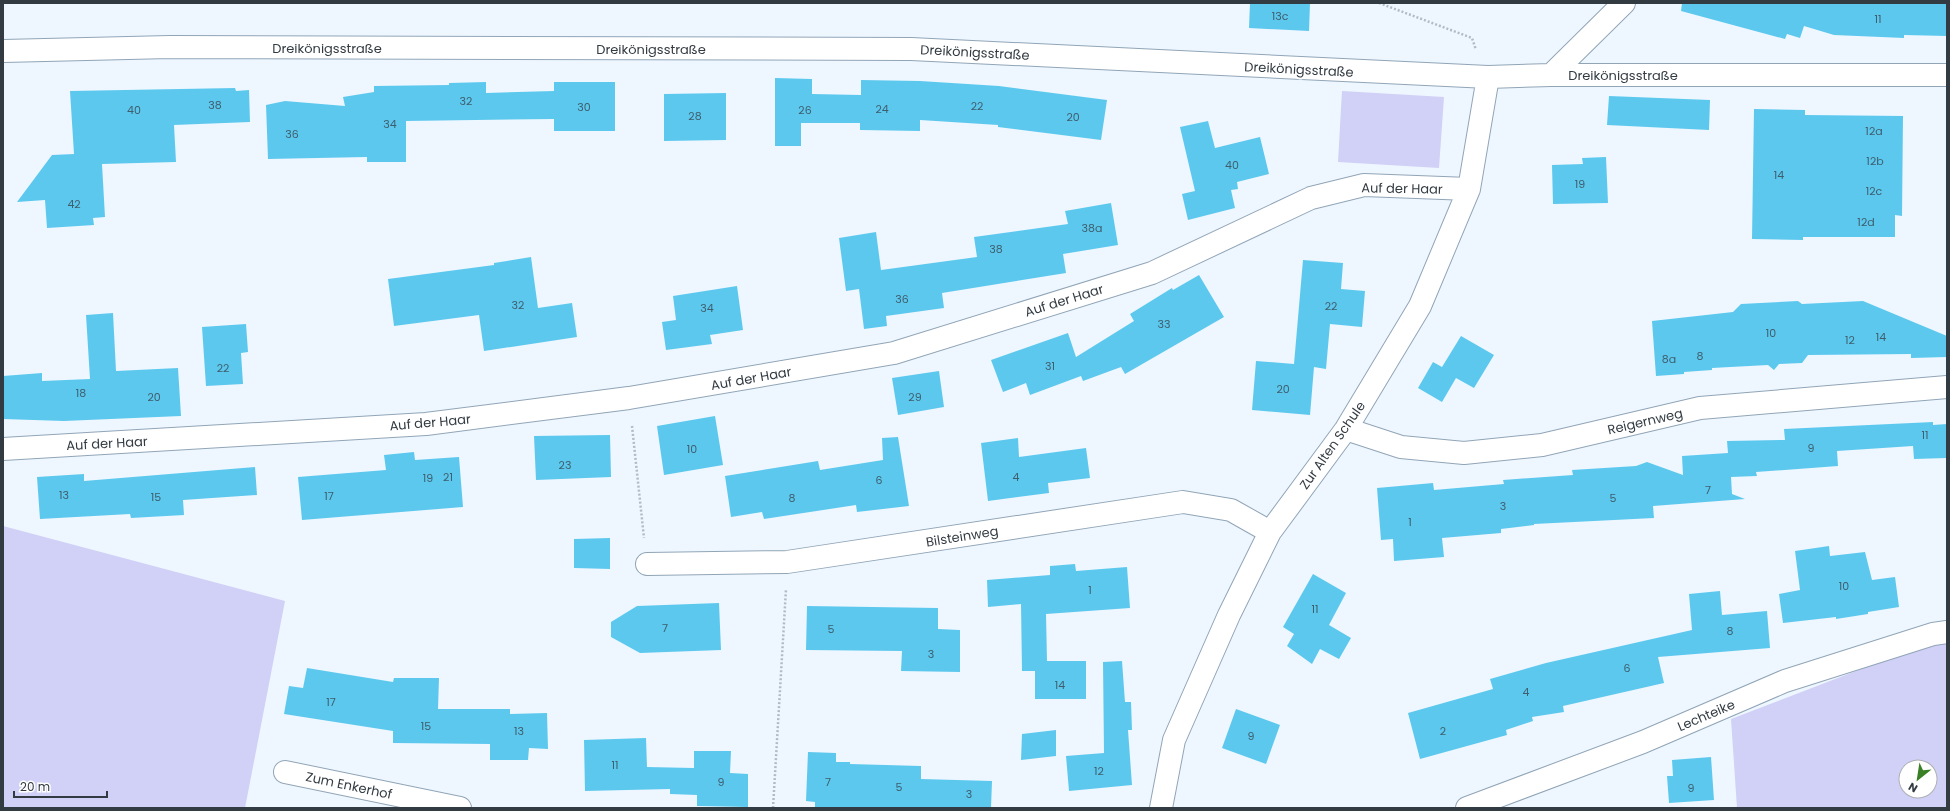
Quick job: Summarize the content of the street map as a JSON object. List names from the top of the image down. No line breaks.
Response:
{"streets":{"street":["Dreikönigsstraße","Auf der Haar","Reigernweg","Zur Alten Schule","Bilsteinweg","Lechteike","Zum Enkerhof"]},"crossings":[["Dreikönigsstraße","Zur Alten Schule"],["Auf der Haar","Zur Alten Schule"],["Reigernweg","Zur Alten Schule"],["Zur Alten Schule","Bilsteinweg"]],"house_numbers":["13c","11","32","38","22","30","24","40","26","28","20","34","12a","36","12b","40","14","19","12c","42","12d","38a","38","36","32","22","34","33","10","14","12","8","8a","31","22","20","18","20","29","11","9","10","23","21","4","19","6","7","13","17","15","8","5","3","1","10","1","11","7","5","8","3","6","14","4","17","15","13","2","9","11","12","9","7","5","9","3"],"scale_bar":"20 m","north":"bottom left"}
